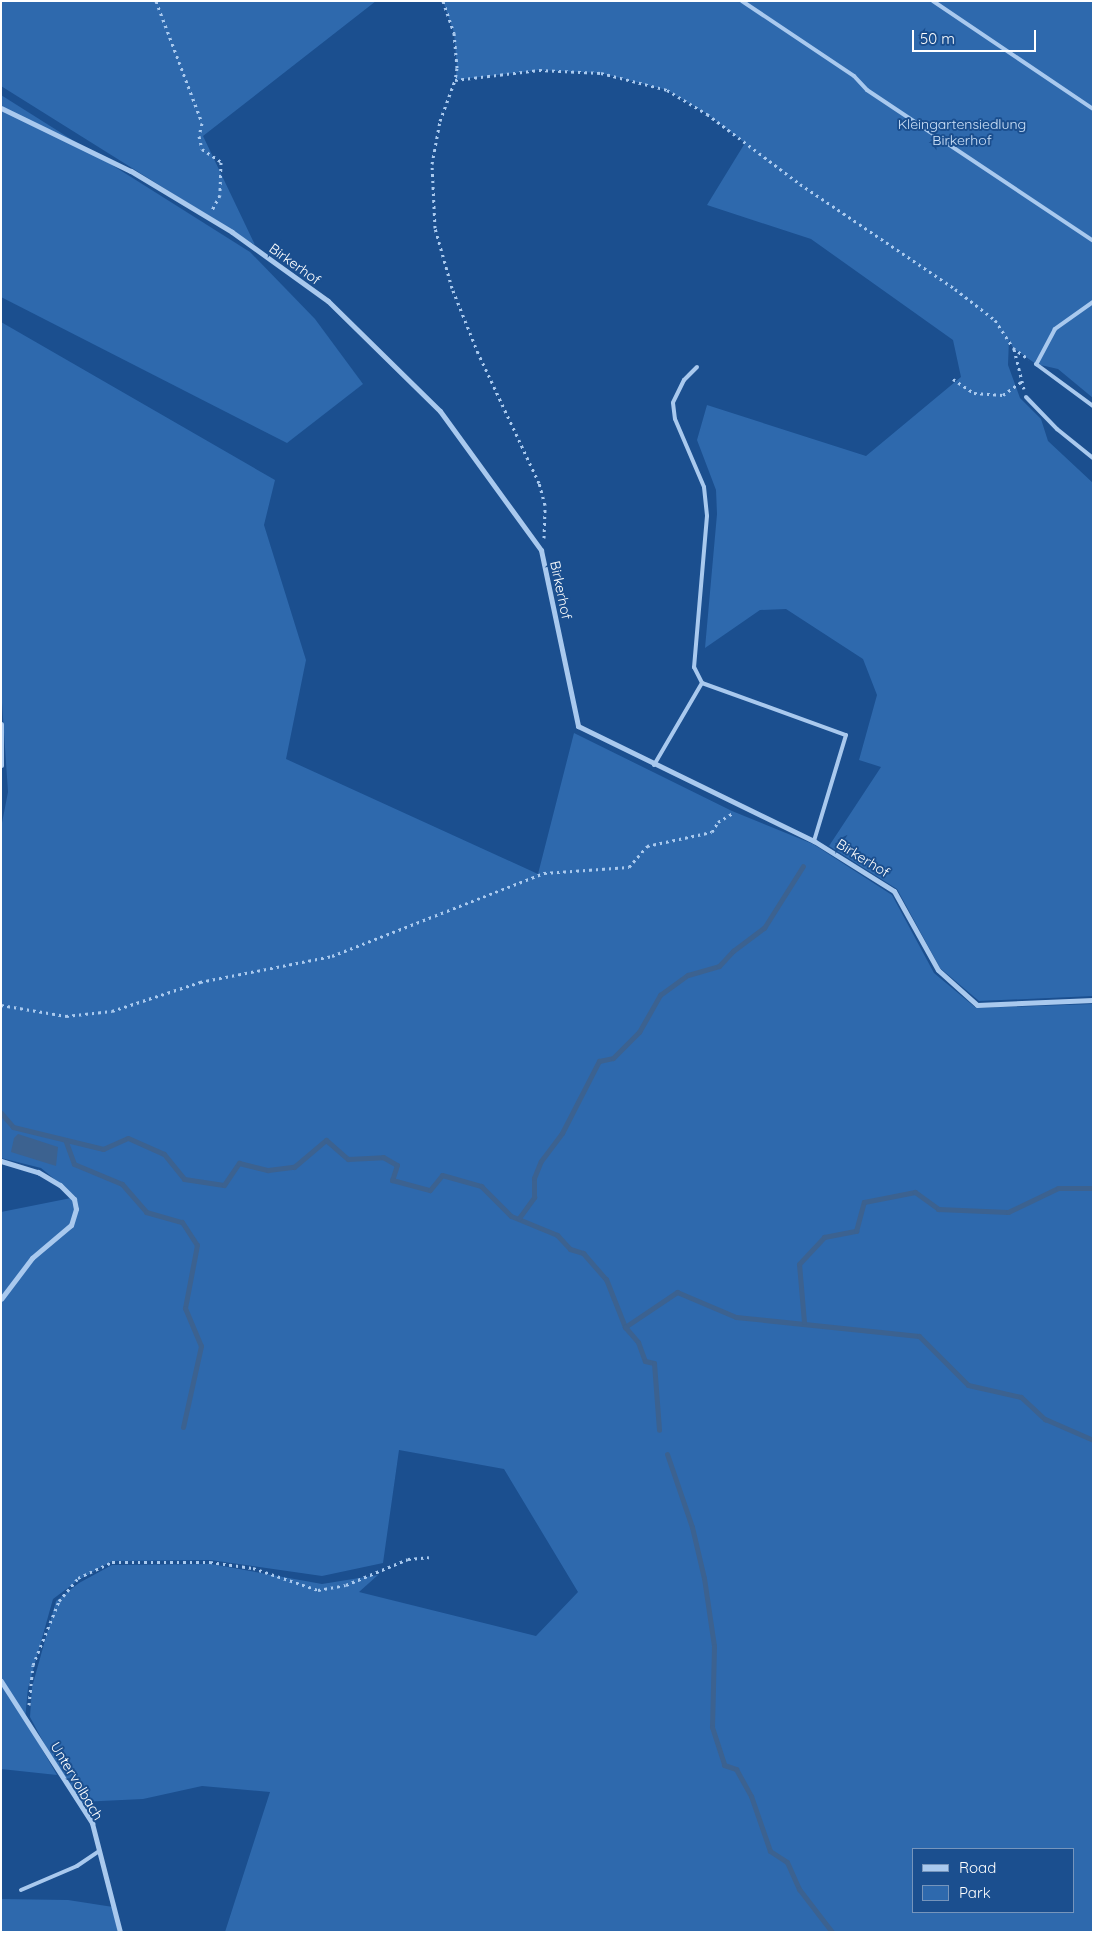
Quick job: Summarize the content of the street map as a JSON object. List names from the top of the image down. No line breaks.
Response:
{"streets":{"street":["Birkerhof","Untervolbach"]},"parks":["Kleingartensiedlung Birkerhof"],"legend":["Road","Park"],"scale_bar":"50 m"}
